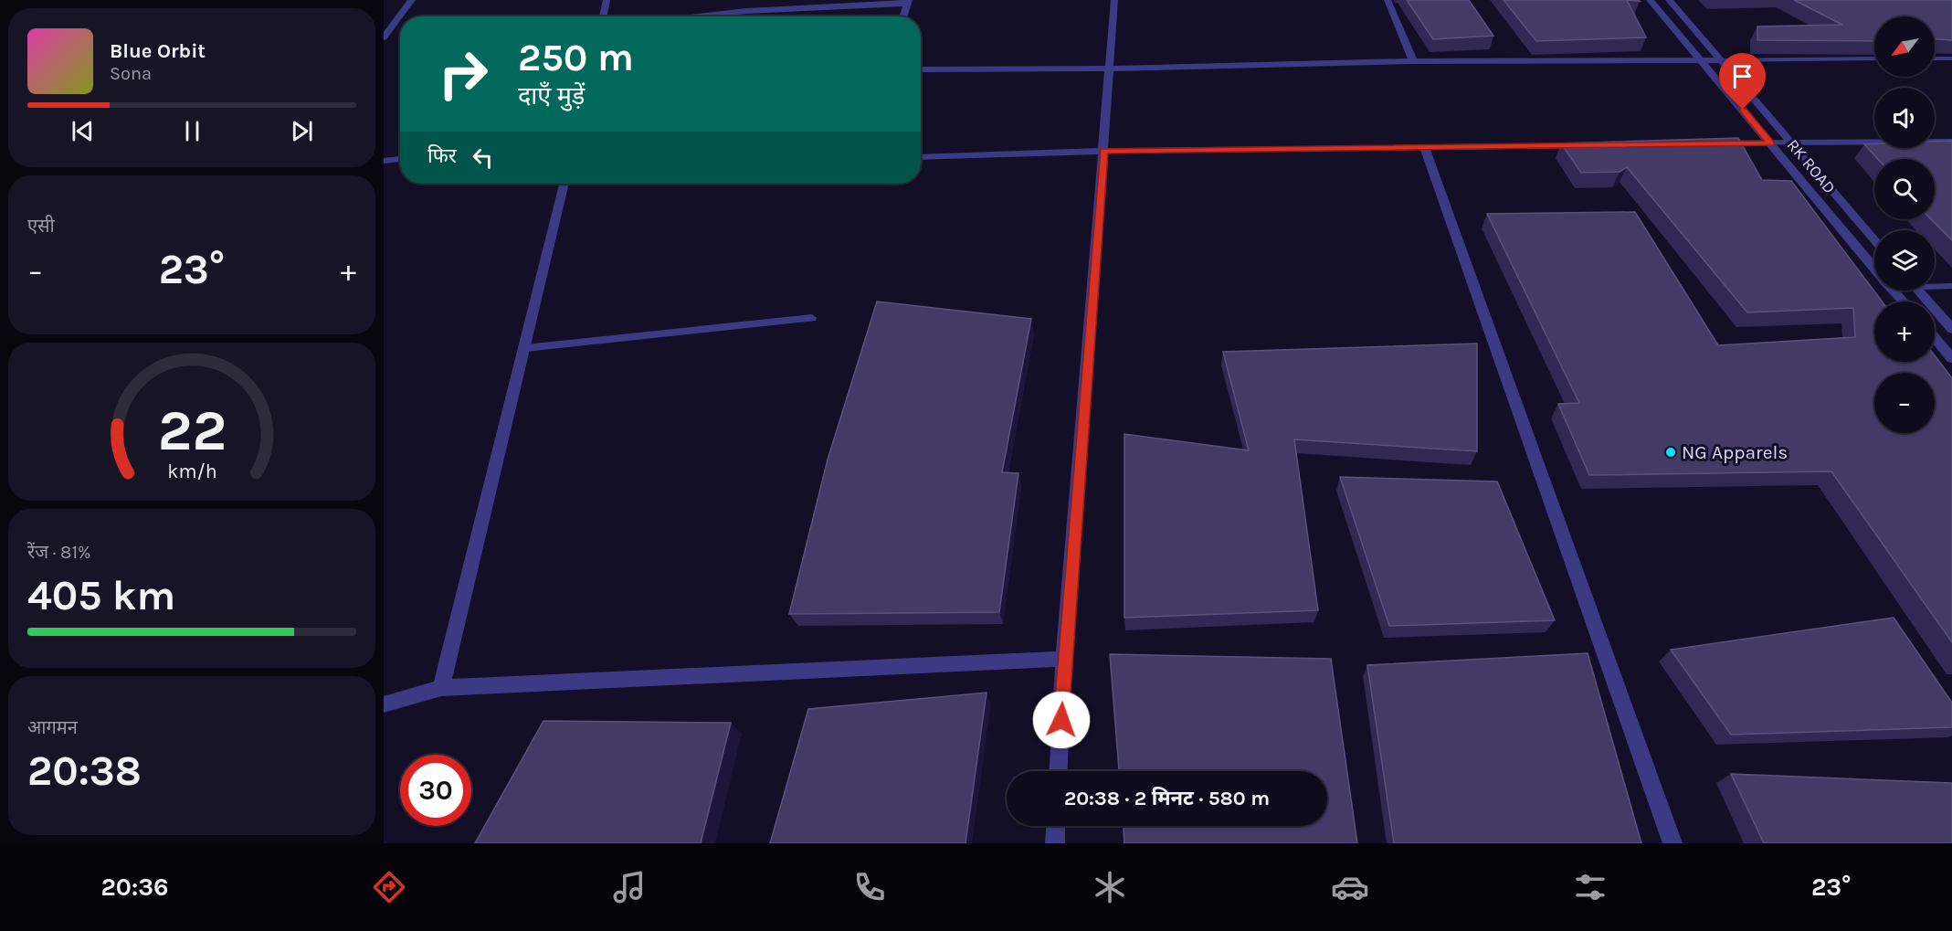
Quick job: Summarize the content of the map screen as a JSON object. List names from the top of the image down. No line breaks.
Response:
{"streets":{"street":["RK ROAD"]},"places":["NG Apparels"],"north":"bottom left","page":{"map_buttons":["+","−"],"turn":["250 m","दाएँ मुड़ें"],"song":["Blue Orbit","Sona"],"then":"फिर","tile":["एसी",["रेंज · 81%","405 km"],["आगमन","20:38"]],"heat":["−","23°","+"],"limit":"30","trip":"20:38 · 2 मिनट · 580 m","tabs":["20:36","23°"],"gauge":["22","km/h"]}}
